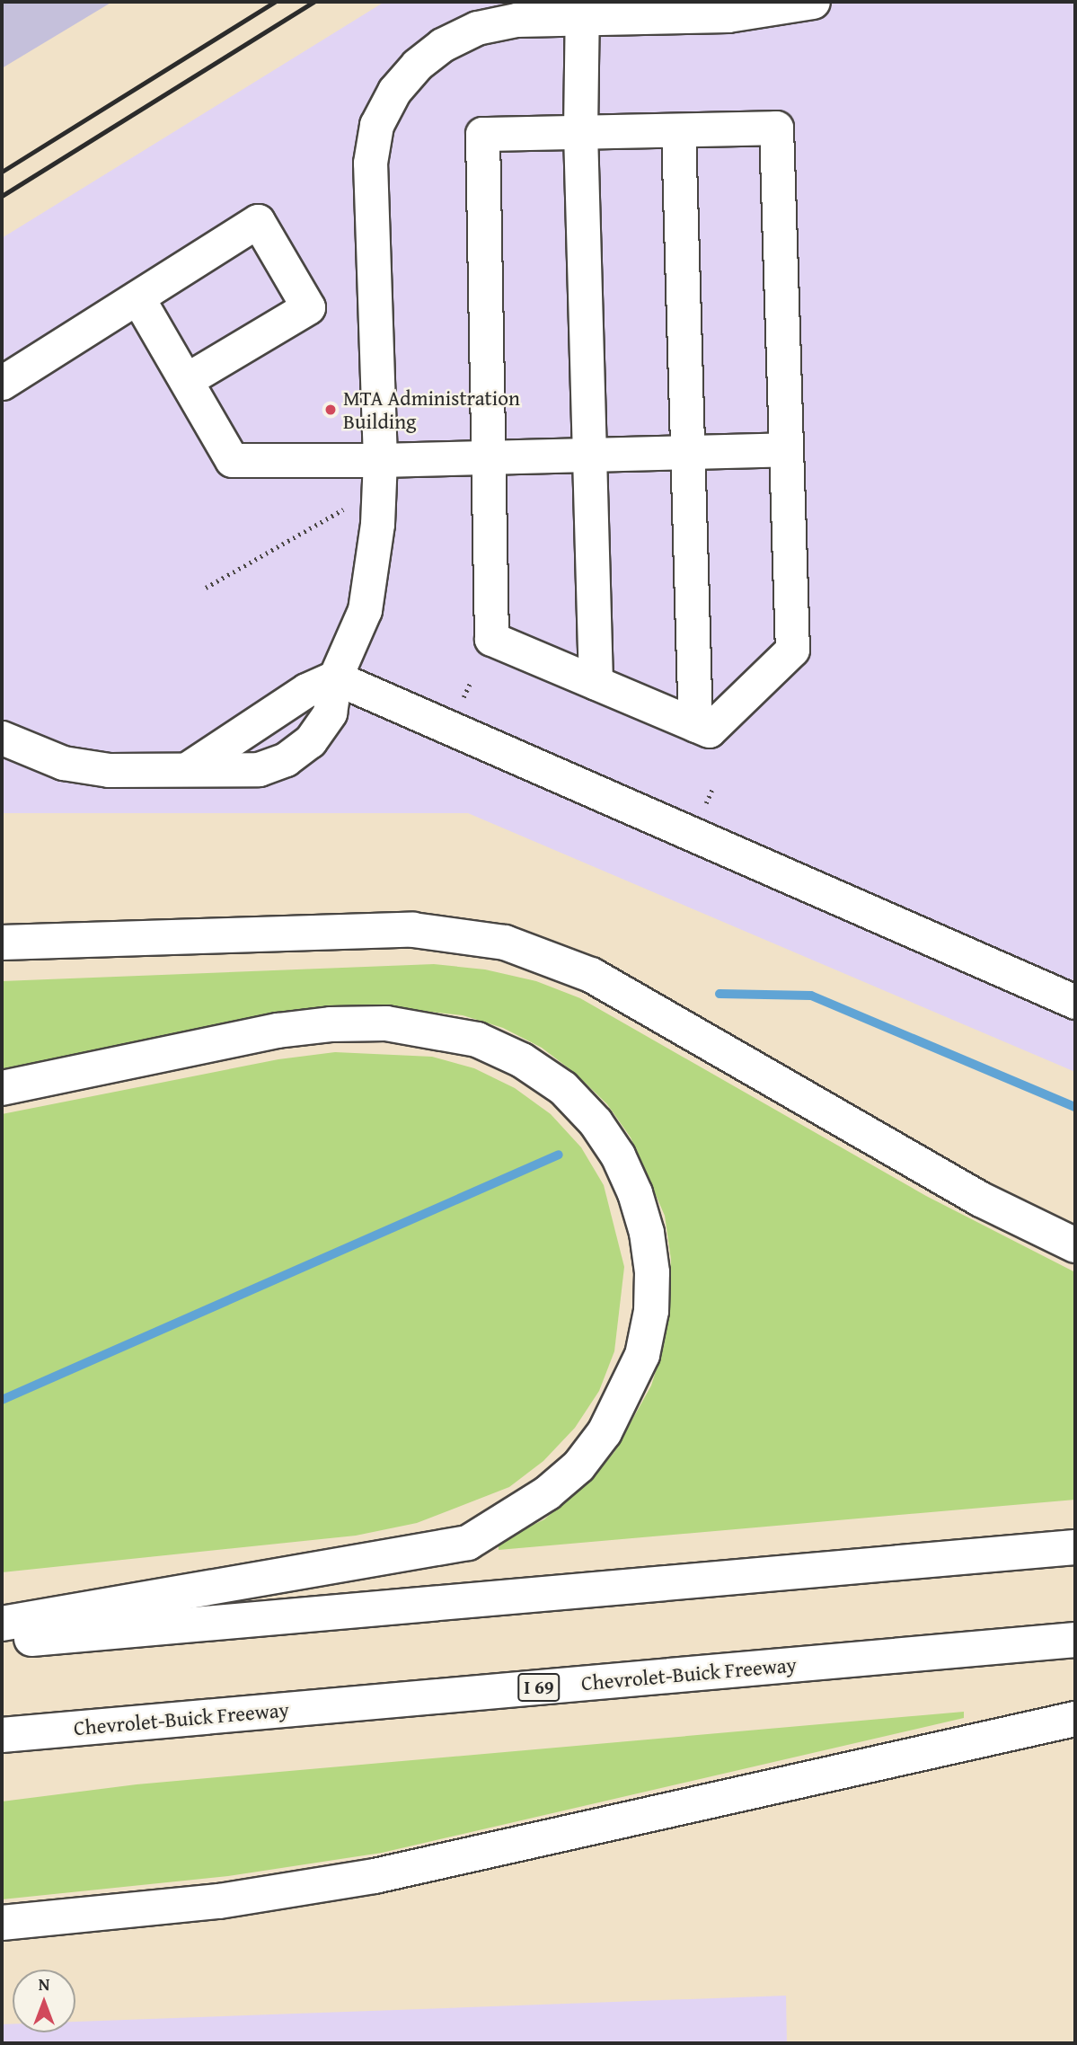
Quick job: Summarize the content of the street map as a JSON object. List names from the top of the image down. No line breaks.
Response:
{"streets":{"highway":["Chevrolet-Buick Freeway","I 69"]},"places":["MTA Administration Building"],"north":"top"}
